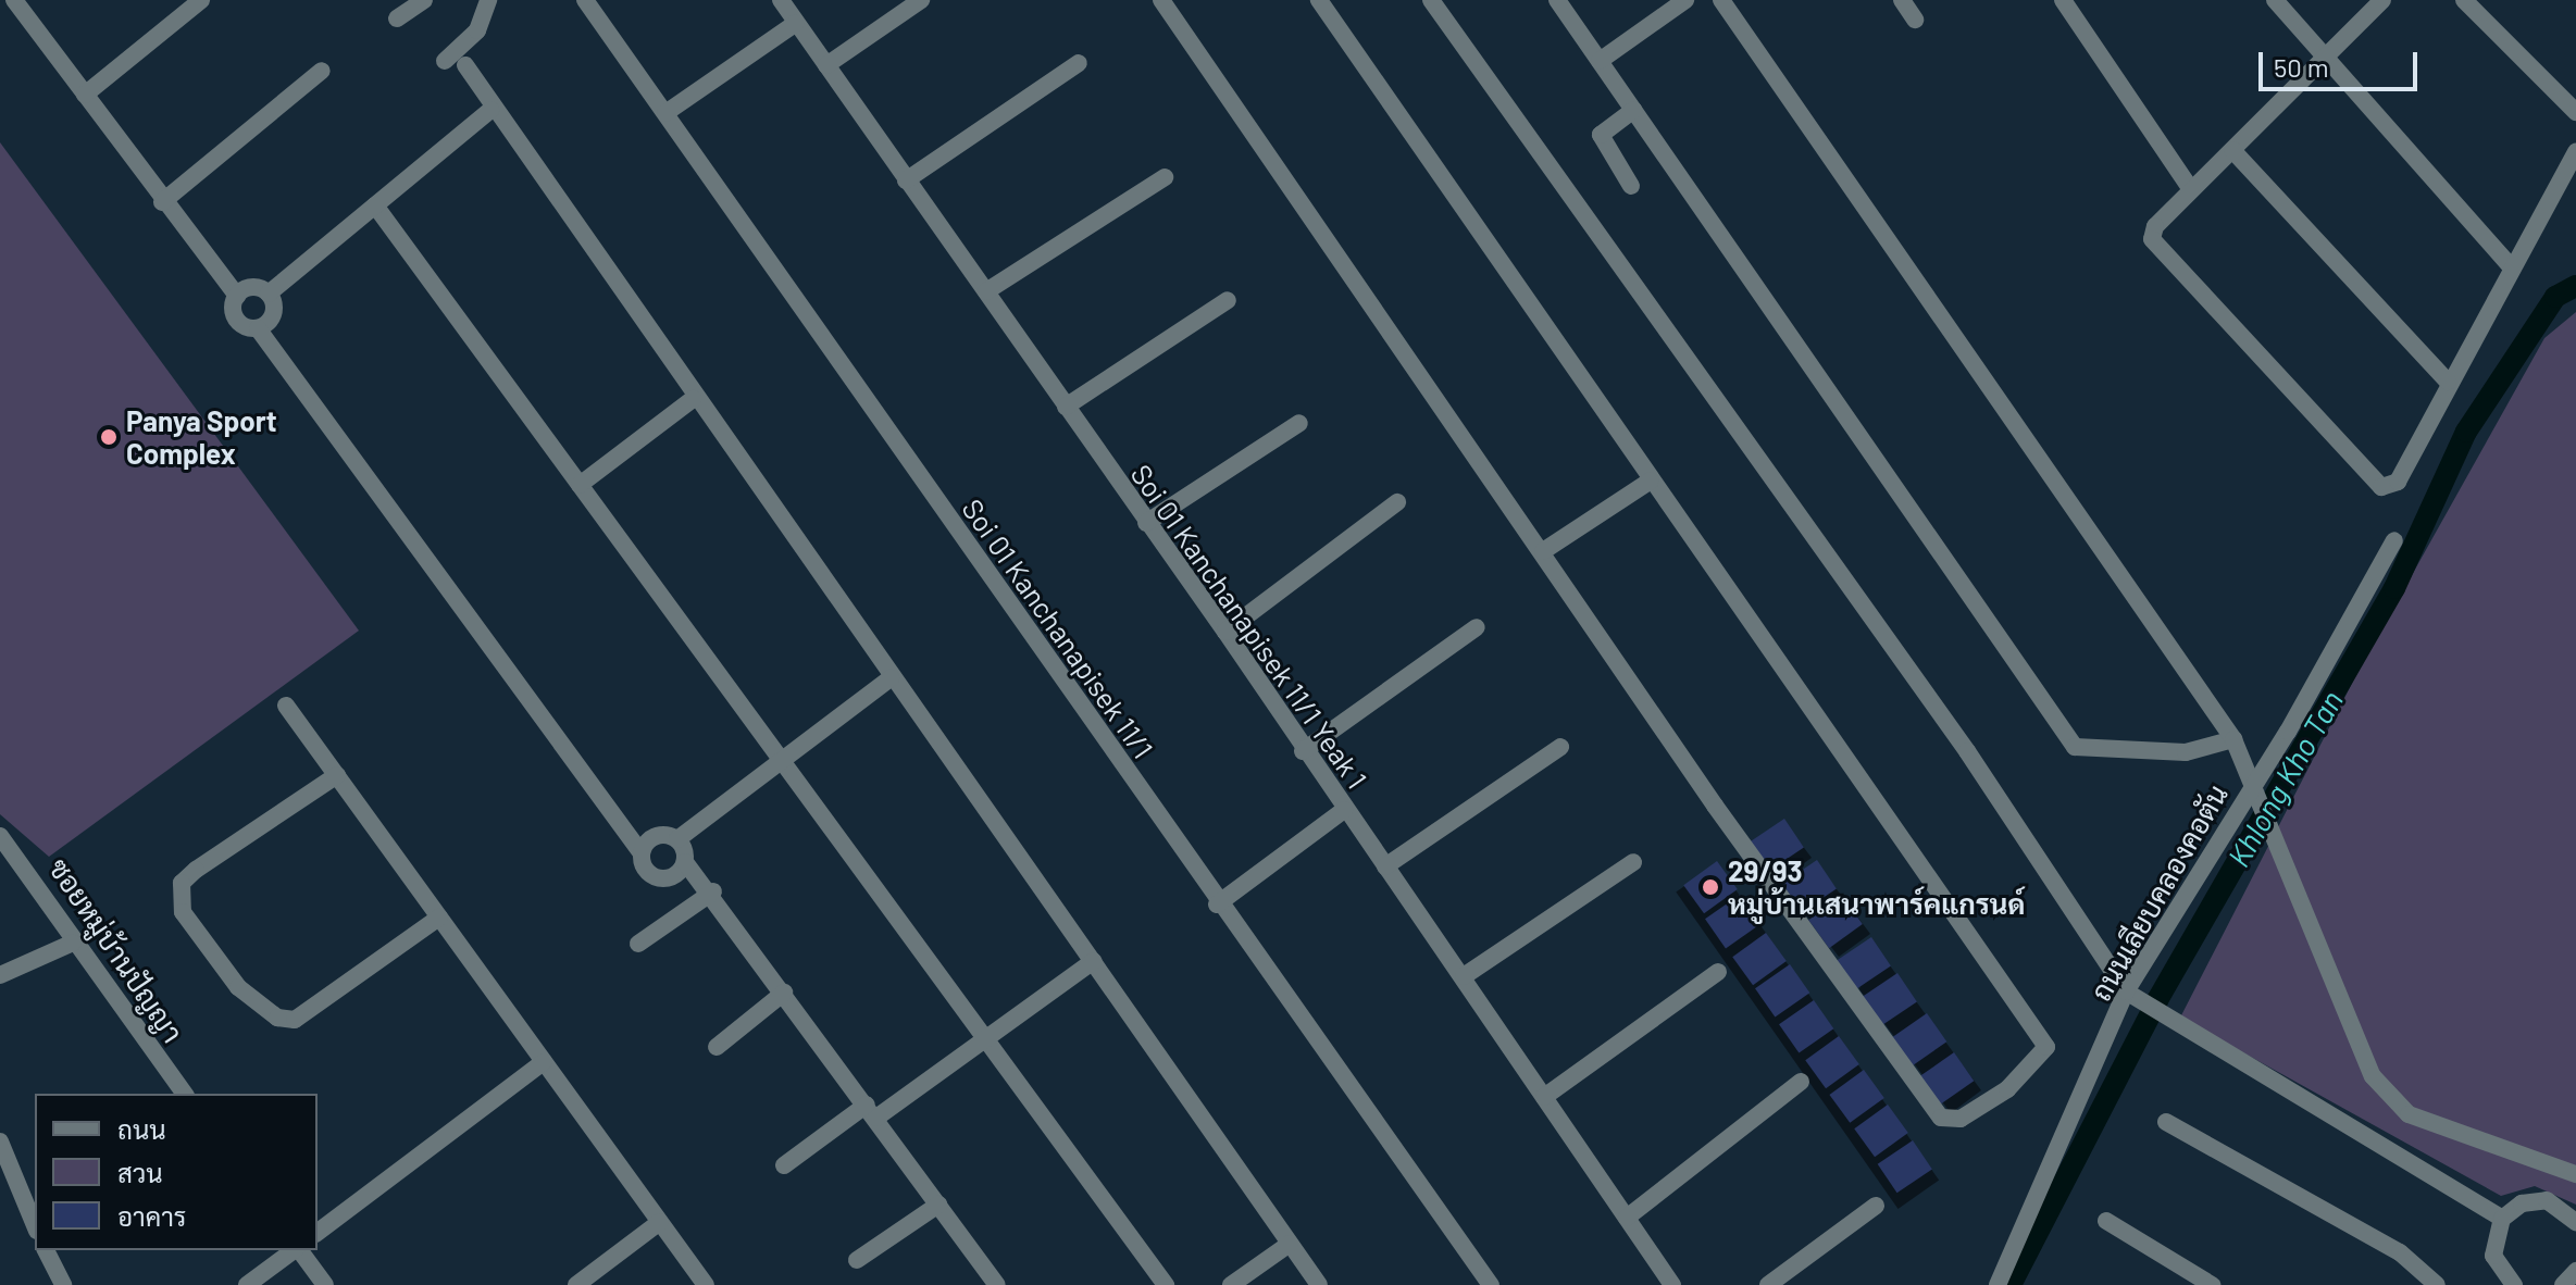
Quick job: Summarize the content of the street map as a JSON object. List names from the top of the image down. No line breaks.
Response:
{"streets":{"street":["Soi 01 Kanchanapisek 11/1 Yeak 1","Soi 01 Kanchanapisek 11/1","ถนนเลียบคลองคอตัน","ซอยหมู่บ้านปัญญา"]},"water":["Khlong Kho Tan"],"places":["Panya Sport Complex","29/93 หมู่บ้านเสนาพาร์คแกรนด์"],"legend":["ถนน","สวน","อาคาร"],"scale_bar":"50 m"}
